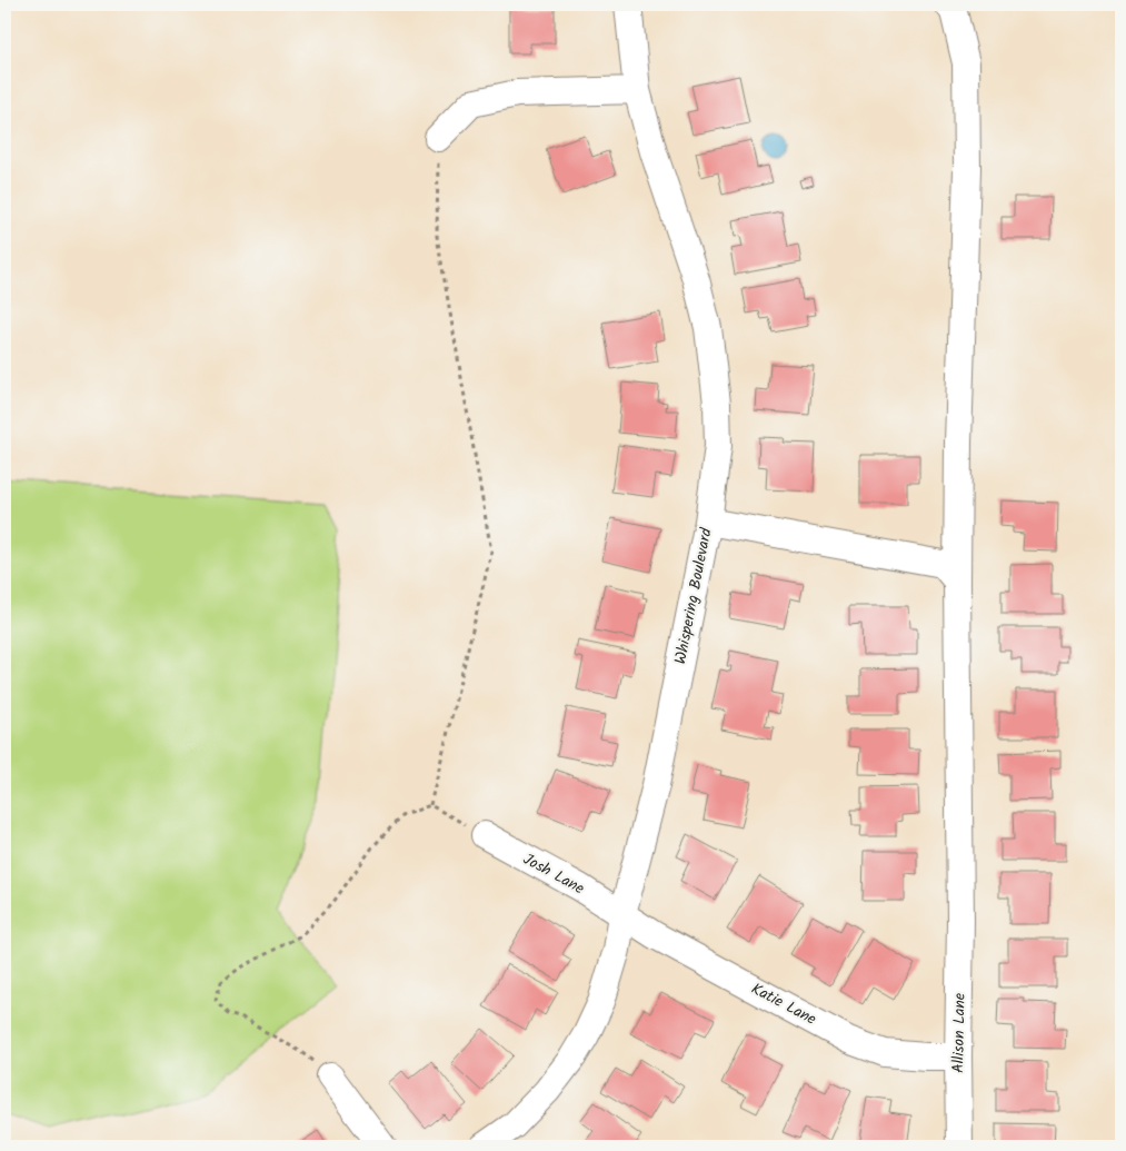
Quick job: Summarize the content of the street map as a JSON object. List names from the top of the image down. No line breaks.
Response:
{"streets":{"street":["Whispering Boulevard","Josh Lane","Katie Lane","Allison Lane"]},"crossings":[["Whispering Boulevard","Josh Lane"],["Whispering Boulevard","Katie Lane"],["Josh Lane","Katie Lane"],["Katie Lane","Allison Lane"]]}
